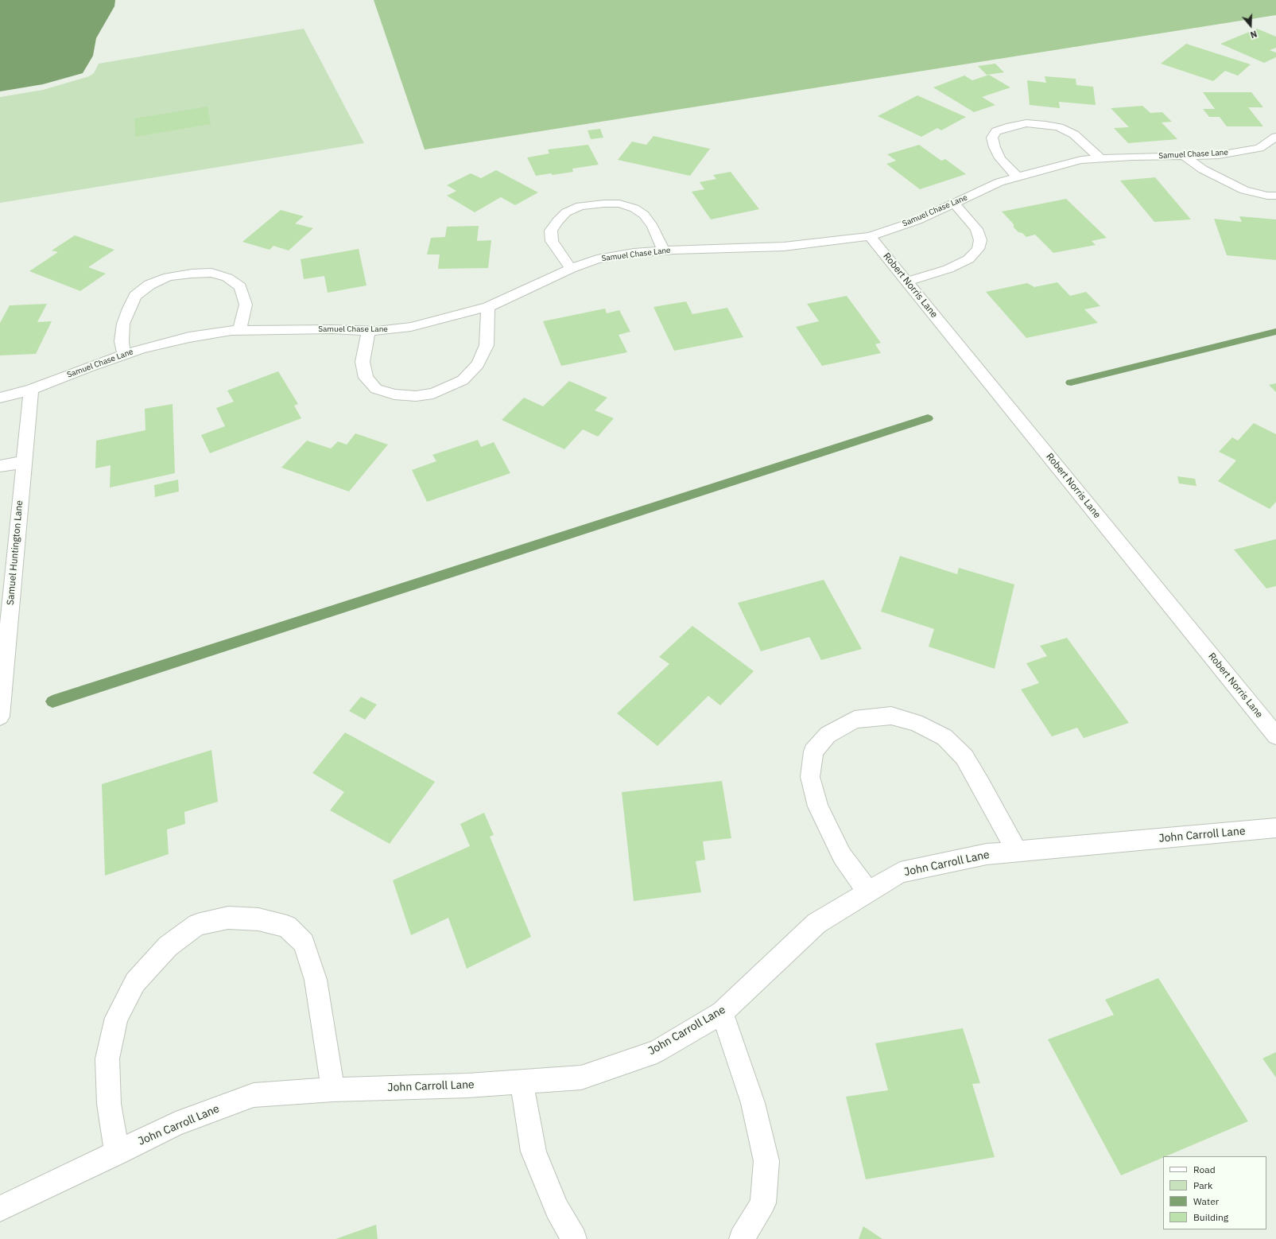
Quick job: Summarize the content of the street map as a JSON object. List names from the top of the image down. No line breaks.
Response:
{"streets":{"street":["Samuel Chase Lane","Robert Norris Lane","Samuel Huntington Lane","John Carroll Lane"]},"crossings":[["Samuel Chase Lane","Robert Norris Lane"],["Samuel Chase Lane","Samuel Huntington Lane"]],"legend":["Road","Park","Water","Building"],"north":"bottom"}
